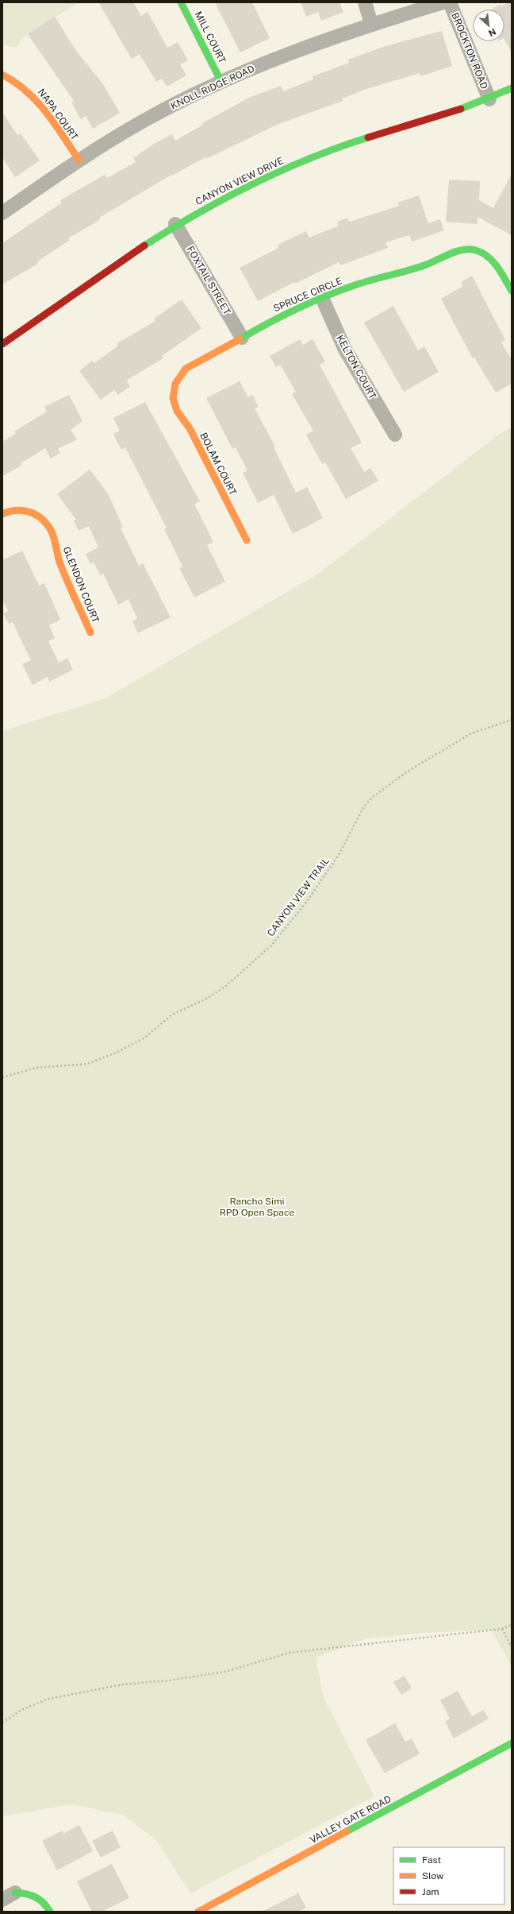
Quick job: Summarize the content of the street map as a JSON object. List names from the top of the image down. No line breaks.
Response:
{"streets":{"street":["MILL COURT","BROCKTON ROAD","KNOLL RIDGE ROAD","NAPA COURT","CANYON VIEW DRIVE","FOXTAIL STREET","SPRUCE CIRCLE","KELTON COURT","BOLAM COURT","GLENDON COURT","VALLEY GATE ROAD"],"path":["CANYON VIEW TRAIL"]},"crossings":[["MILL COURT","KNOLL RIDGE ROAD"],["BROCKTON ROAD","CANYON VIEW DRIVE"],["KNOLL RIDGE ROAD","NAPA COURT"],["CANYON VIEW DRIVE","FOXTAIL STREET"],["FOXTAIL STREET","SPRUCE CIRCLE"],["SPRUCE CIRCLE","KELTON COURT"],["SPRUCE CIRCLE","BOLAM COURT"]],"parks":["Rancho Simi RPD Open Space"],"legend":["Fast","Slow","Jam"],"north":"bottom right"}
